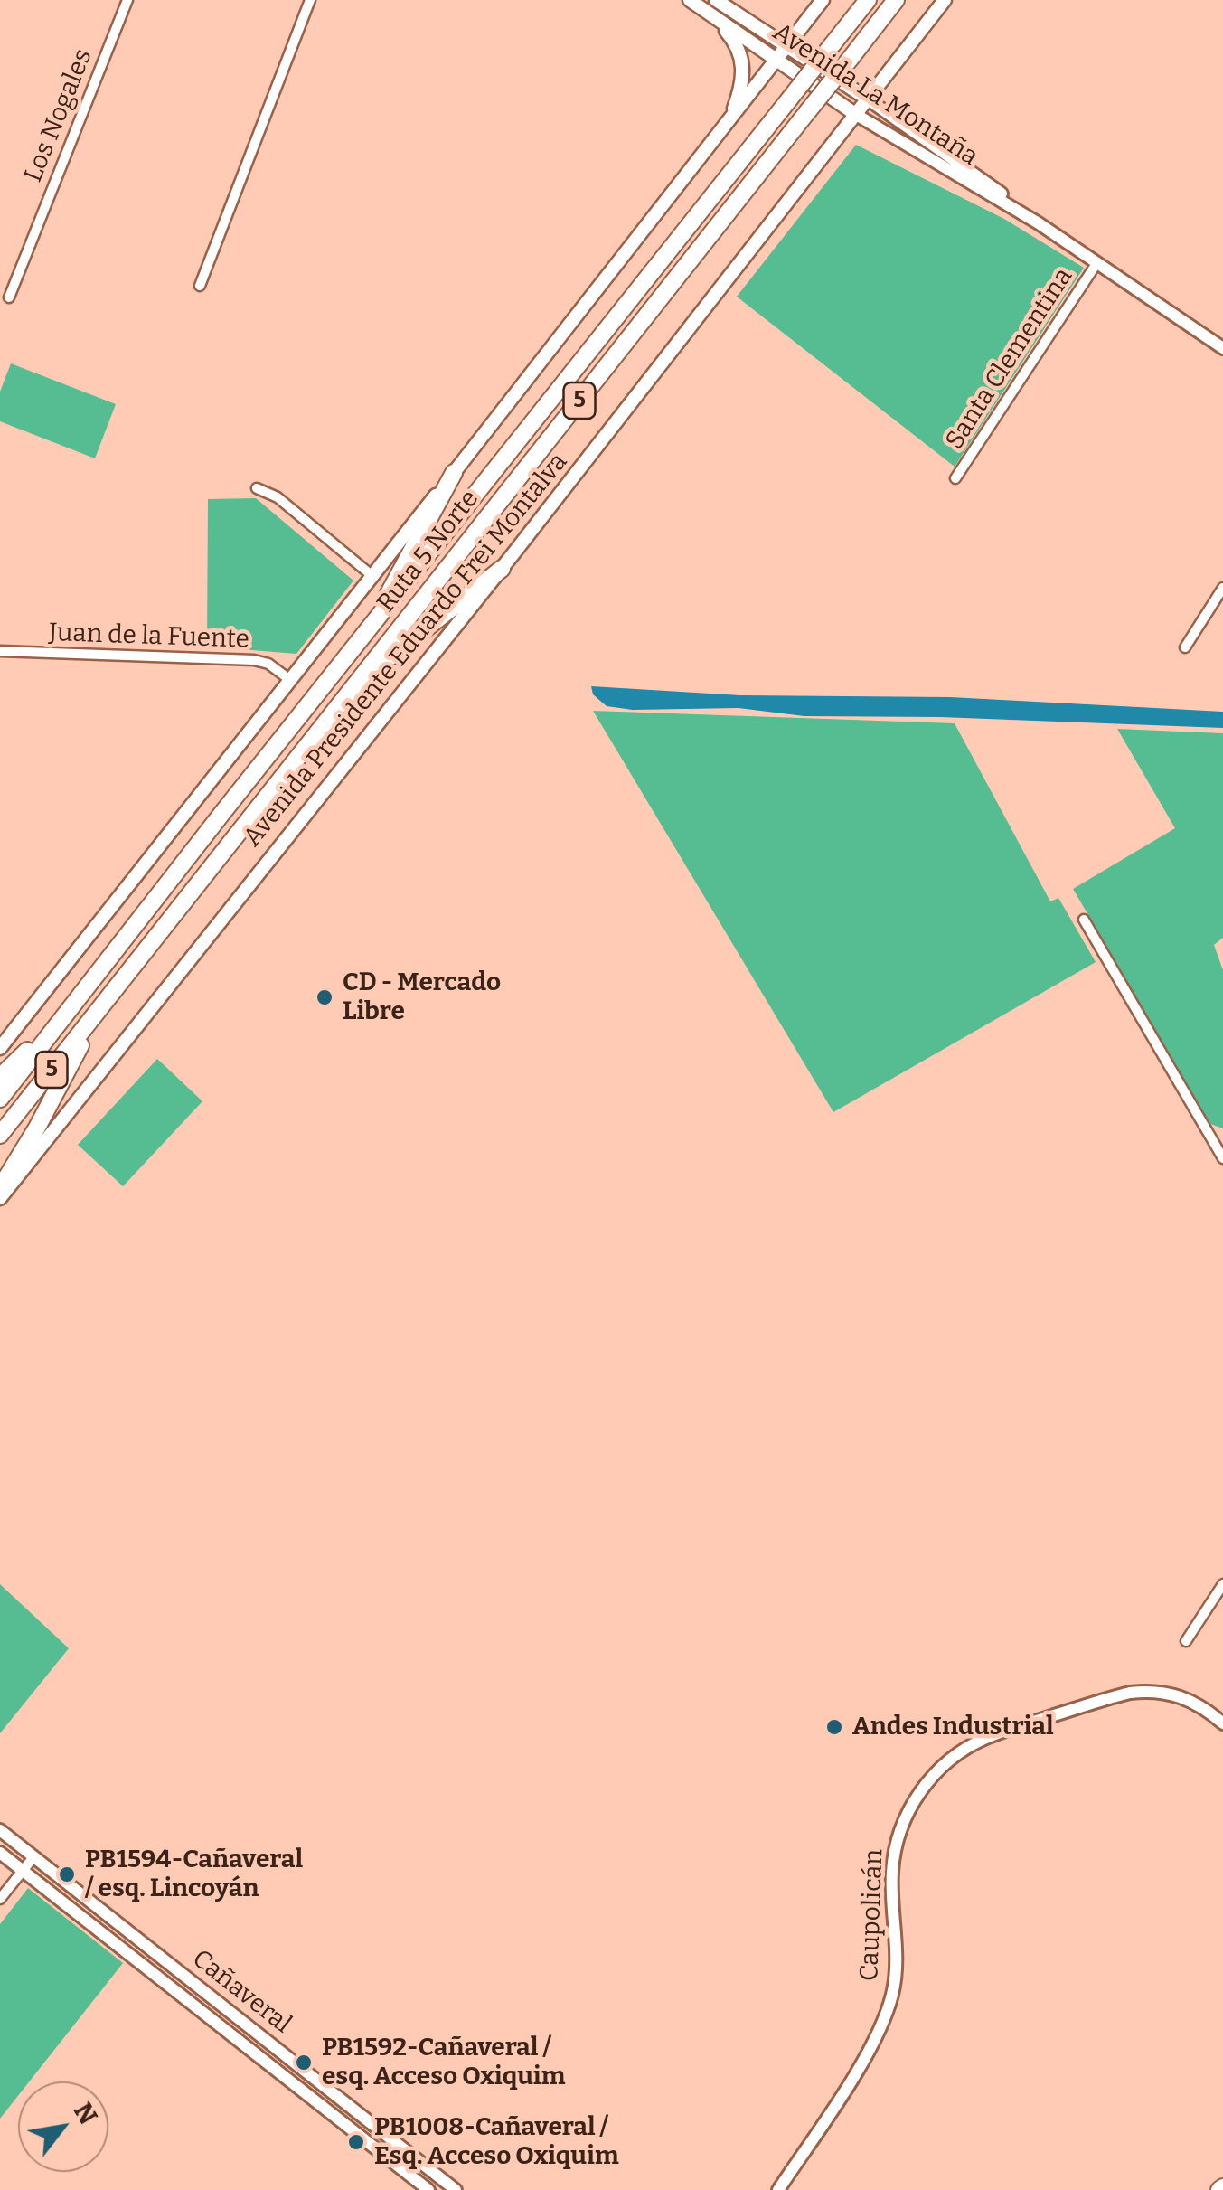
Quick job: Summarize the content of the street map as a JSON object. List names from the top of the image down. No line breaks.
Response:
{"streets":{"highway":["5","Ruta 5 Norte"],"main road":["Avenida La Montaña","Avenida Presidente Eduardo Frei Montalva"],"street":["Los Nogales","Santa Clementina","Juan de la Fuente","Caupolicán","Cañaveral"]},"crossings":[["Avenida La Montaña","Santa Clementina"],["Avenida La Montaña","Avenida Presidente Eduardo Frei Montalva"]],"places":["CD - Mercado Libre","Andes Industrial","PB1594-Cañaveral / esq. Lincoyán","PB1592-Cañaveral / esq. Acceso Oxiquim","PB1008-Cañaveral / Esq. Acceso Oxiquim"],"north":"top right"}
